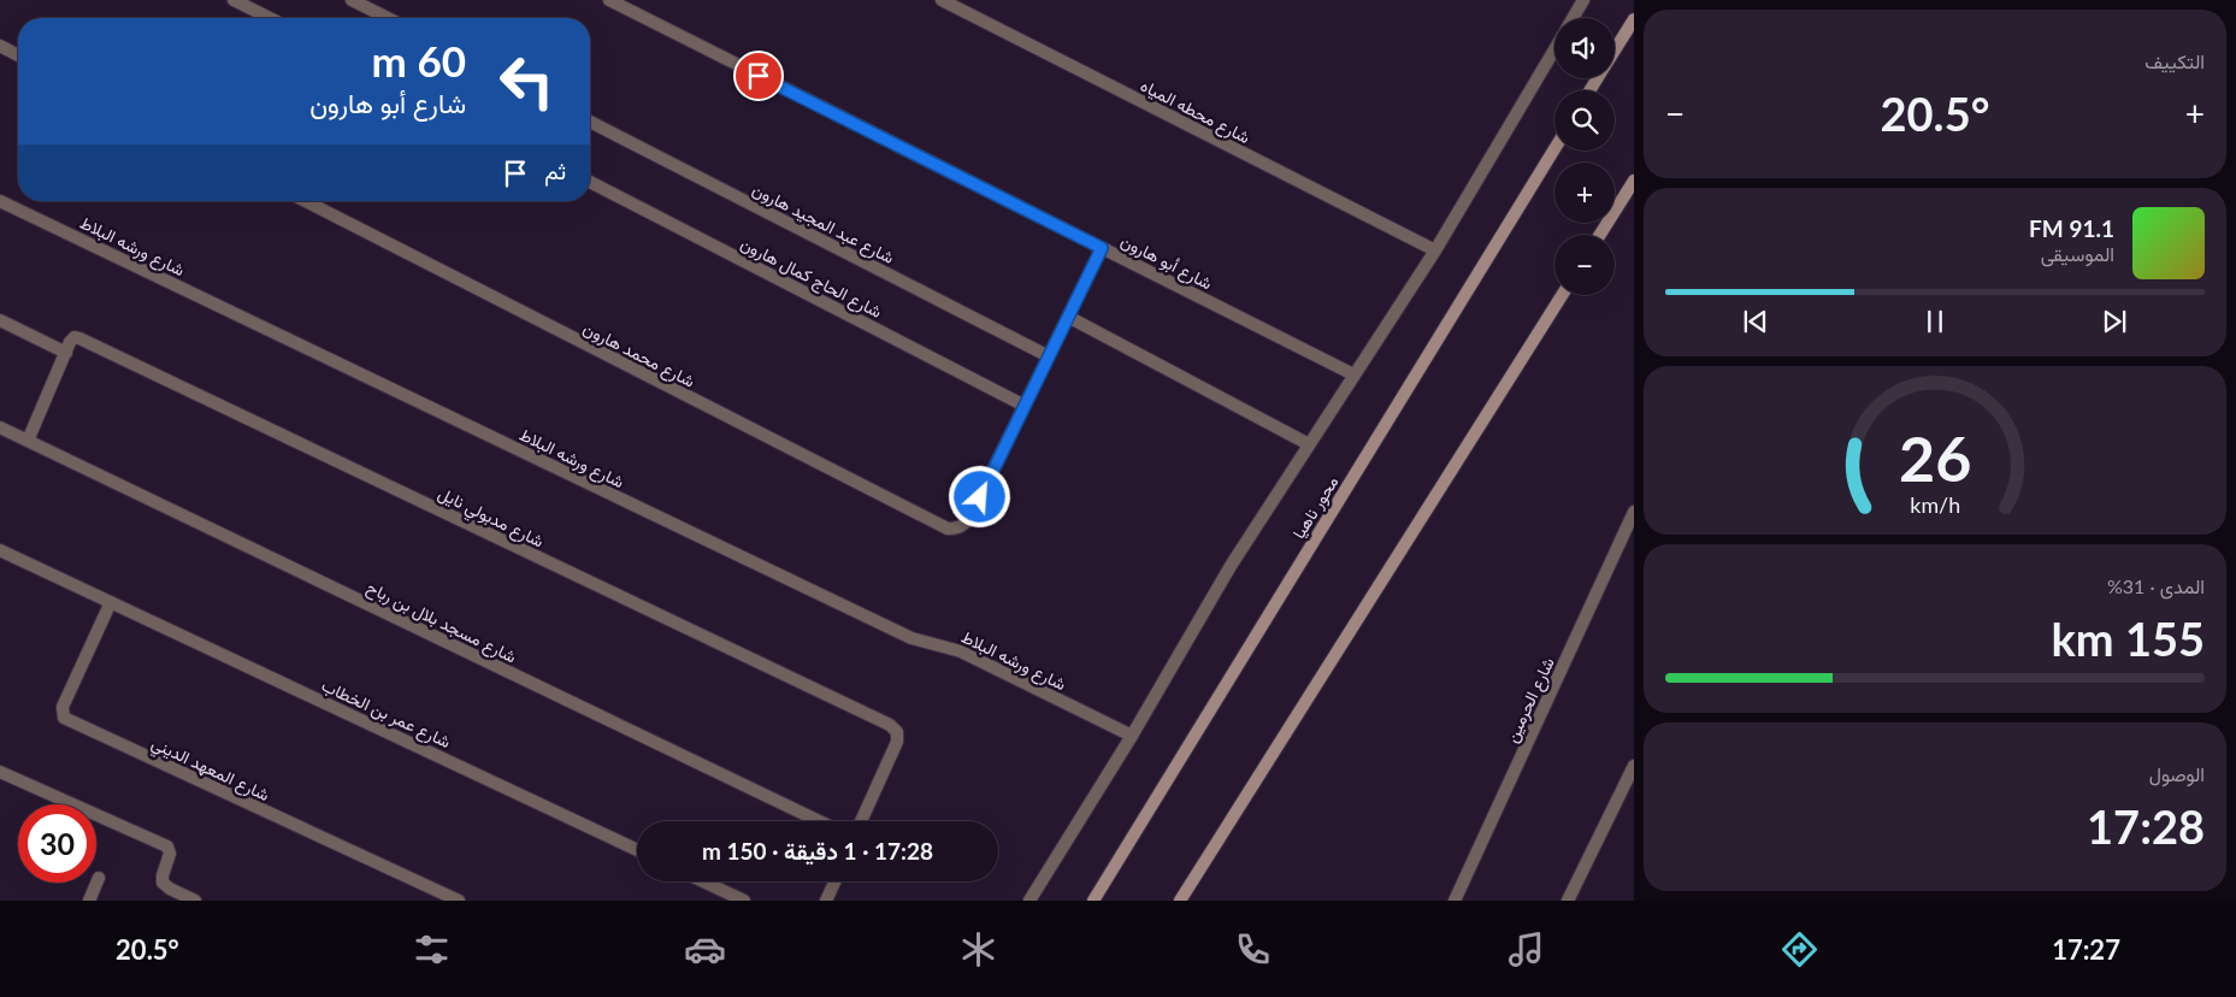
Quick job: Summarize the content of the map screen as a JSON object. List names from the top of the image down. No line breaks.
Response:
{"streets":{"main road":["محور ناهيا"],"street":["شارع محطه المياه","شارع عبد المجيد هارون","شارع ورشه البلاط","شارع أبو هارون","شارع الحاج كمال هارون","شارع محمد هارون","شارع مدبولي نايل","شارع مسجد بلال بن رباح","شارع الحرمين","شارع عمر بن الخطاب","شارع المعهد الديني"]},"crossings":[["شارع الحاج كمال هارون","شارع محمد هارون"],["شارع عمر بن الخطاب","شارع المعهد الديني"]],"page":{"tile":["التكييف",["المدى · 31%","155 km"],["الوصول","17:28"]],"map_buttons":["+","−"],"turn":["60 m","شارع أبو هارون"],"heat":["−","20.5°","+"],"then":"ثم","song":["91.1 FM","الموسيقى"],"limit":"30","trip":"17:28 · 1 دقيقة · 150 m","tabs":["17:27","20.5°"],"gauge":["26","km/h"]}}
